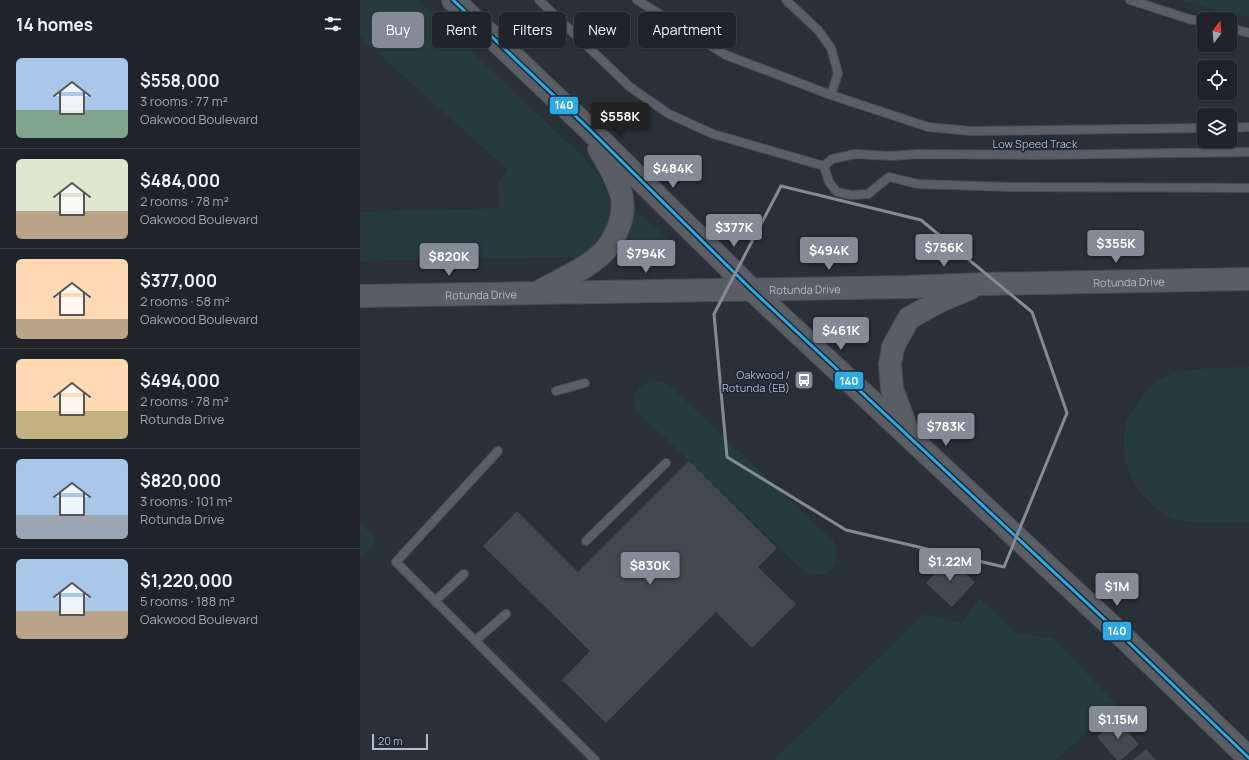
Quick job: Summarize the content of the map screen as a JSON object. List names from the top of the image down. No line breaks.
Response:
{"streets":{"main road":["Rotunda Drive"],"lane":["Low Speed Track"]},"places":{"bus stop":["Oakwood / Rotunda (EB)"]},"lines":["transit line 140"],"scale_bar":"20 m","north":"top","page":{"heading":"14 homes","chip":["Buy","Rent","Filters","New","Apartment"],"list":[{"name":"$558,000","note":"3 rooms · 77 m² · Oakwood Boulevard"},{"name":"$484,000","note":"2 rooms · 78 m² · Oakwood Boulevard"},{"name":"$377,000","note":"2 rooms · 58 m² · Oakwood Boulevard"},{"name":"$494,000","note":"2 rooms · 78 m² · Rotunda Drive"},{"name":"$820,000","note":"3 rooms · 101 m² · Rotunda Drive"},{"name":"$1,220,000","note":"5 rooms · 188 m² · Oakwood Boulevard"}],"price":["$558K","$484K","$377K","$355K","$756K","$494K","$794K","$820K","$461K","$783K","$1.22M","$830K","$1M","$1.15M"],"scale":"20 m"}}
